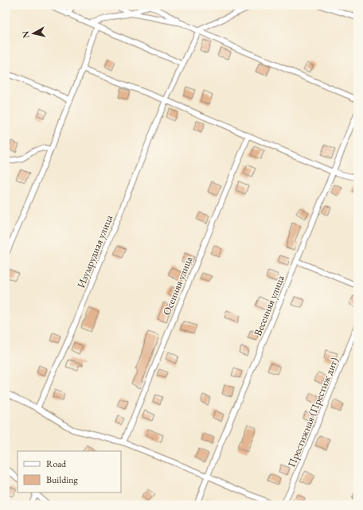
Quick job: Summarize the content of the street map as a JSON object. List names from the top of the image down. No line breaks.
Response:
{"streets":{"street":["Изумрудная улица","Осенняя улица","Весенняя улица","Престижная (Престиж днт)"]},"legend":["Road","Building"],"north":"left"}
